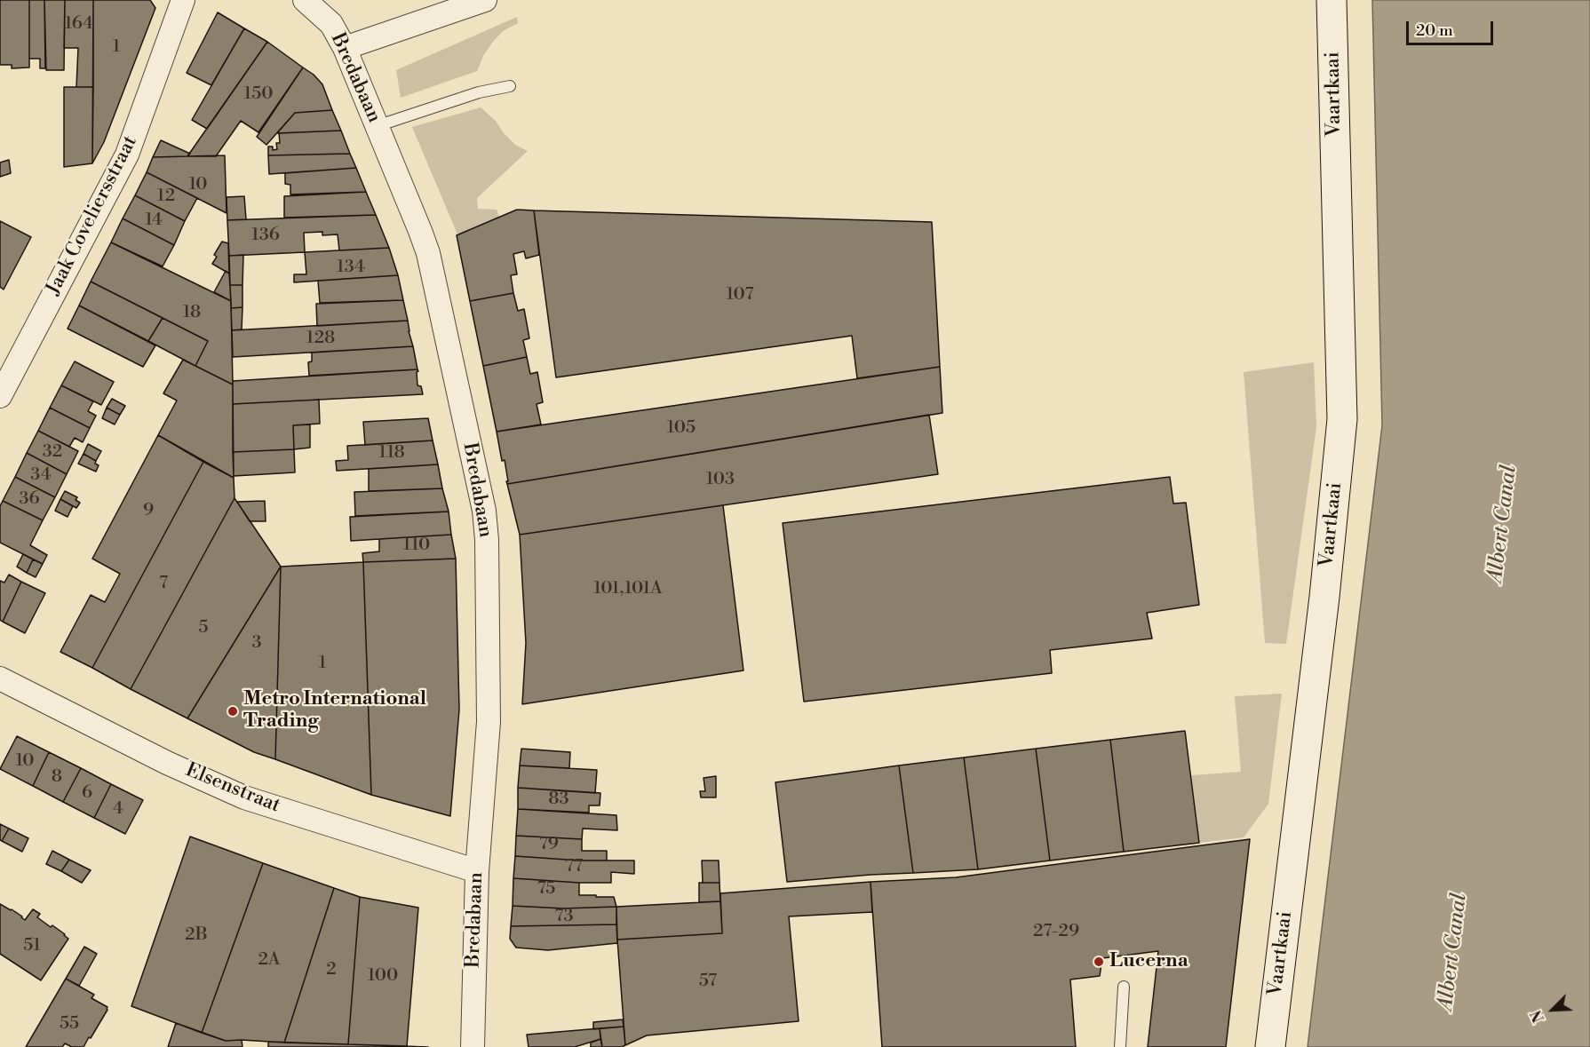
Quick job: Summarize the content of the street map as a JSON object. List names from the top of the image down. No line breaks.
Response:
{"streets":{"street":["Bredabaan","Vaartkaai","Jaak Coveliersstraat","Elsenstraat"]},"crossings":[["Bredabaan","Elsenstraat"]],"water":["Albert Canal"],"places":["Metro International Trading","Lucerna"],"house_numbers":["164","1","150","10","12","14","136","134","107","18","128","105","32","118","34","103","36","9","110","7","101,101A","5","3","1","10","8","6","83","4","79","77","75","73","27-29","2B","51","2A","2","100","57","55"],"scale_bar":"20 m","north":"bottom left"}
